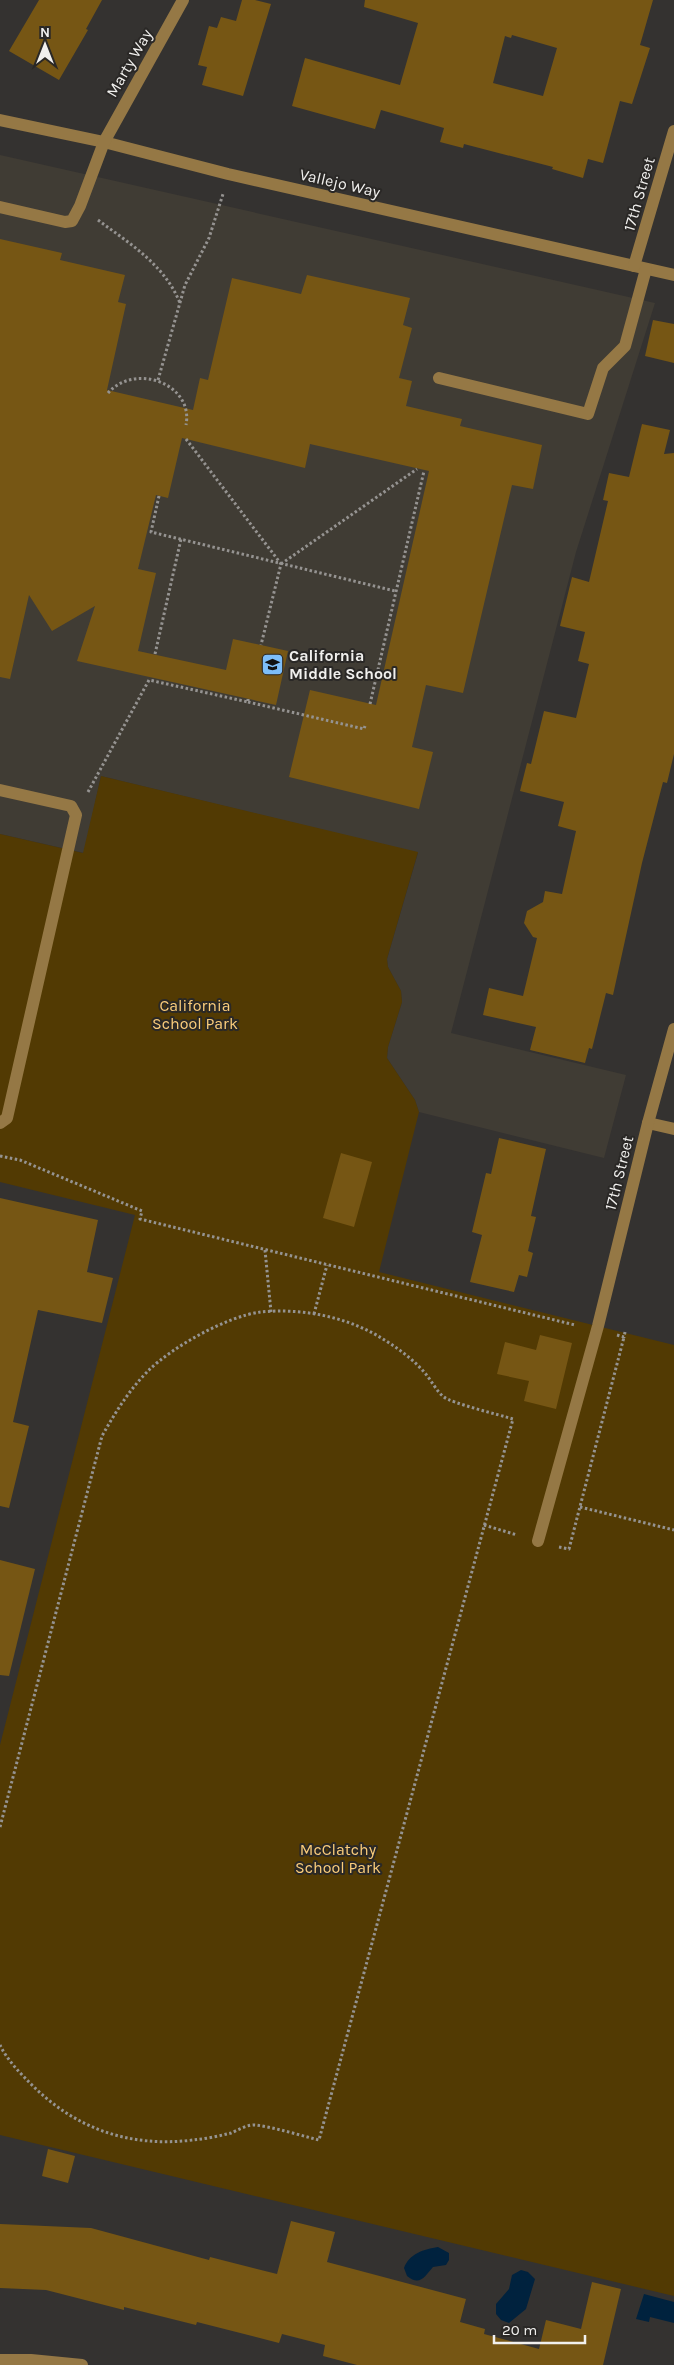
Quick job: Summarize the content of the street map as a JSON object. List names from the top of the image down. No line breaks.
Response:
{"streets":{"street":["Marty Way","Vallejo Way","17th Street"]},"crossings":[["Marty Way","Vallejo Way"],["Vallejo Way","17th Street"]],"parks":["California School Park","McClatchy School Park"],"places":{"school or university":["California Middle School"]},"scale_bar":"20 m","north":"top"}
